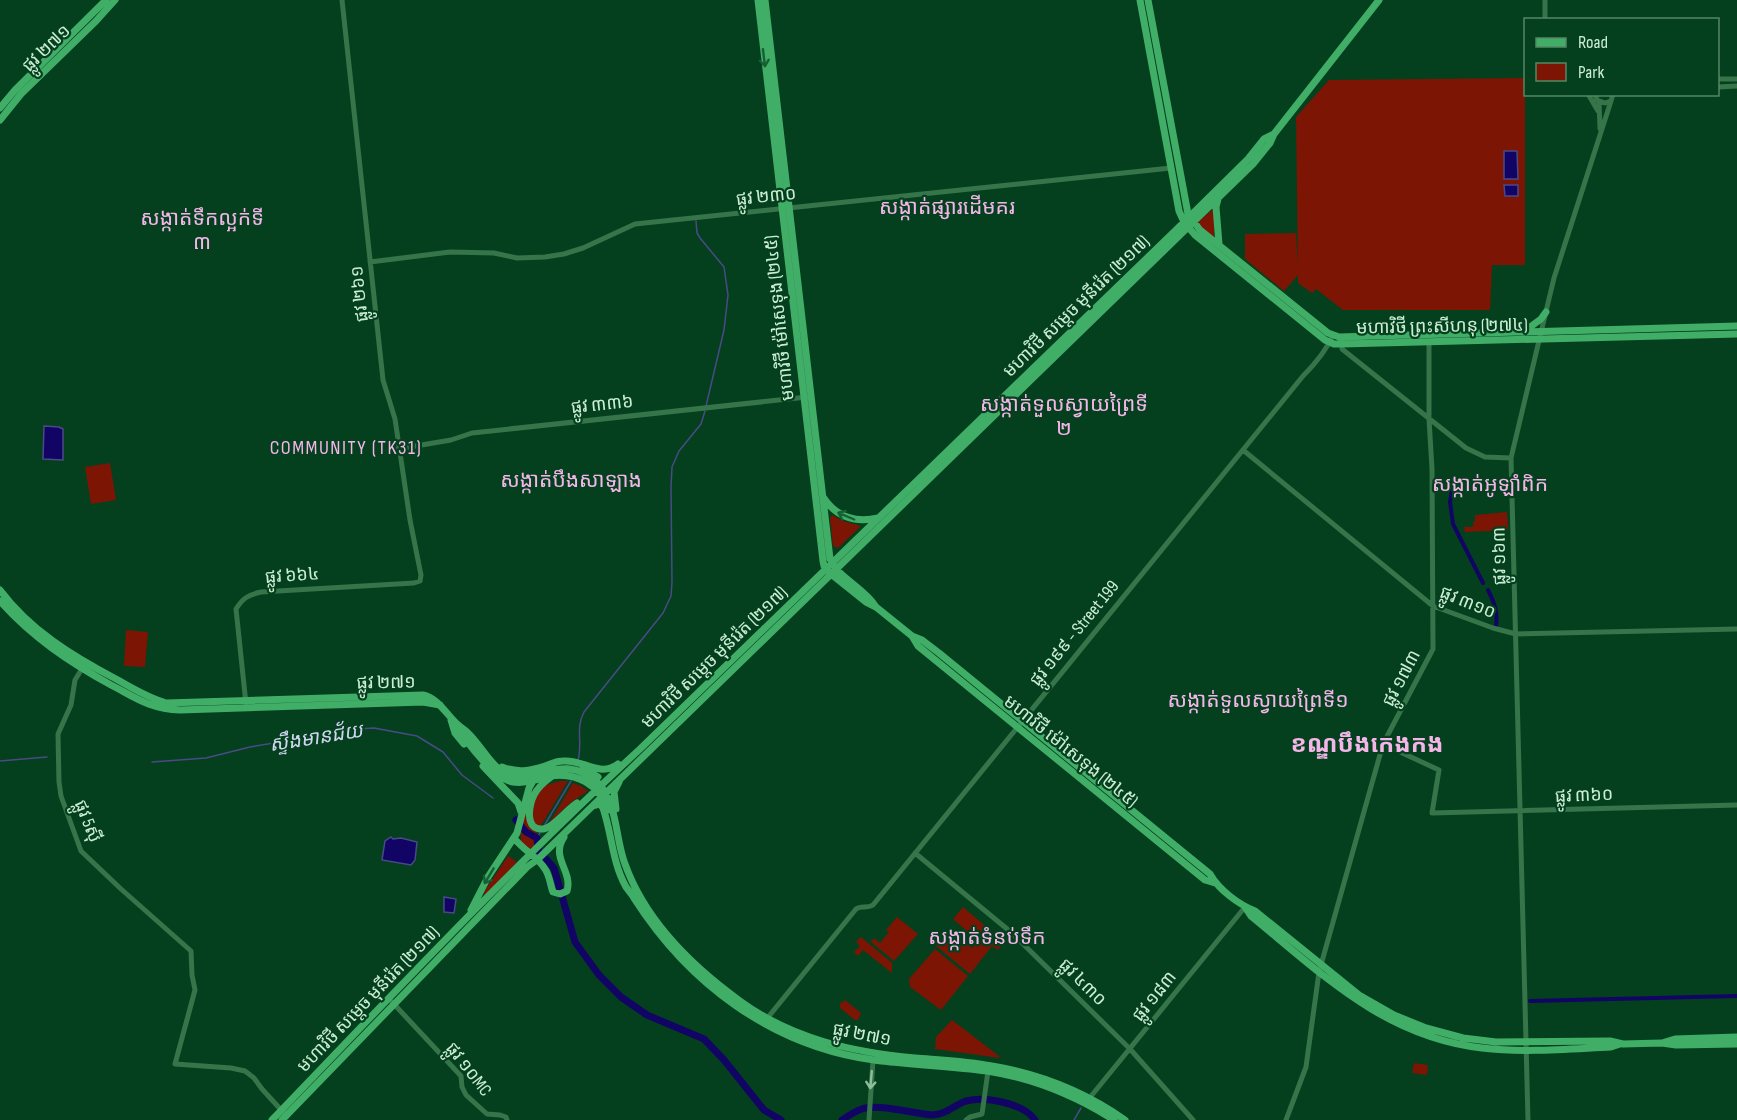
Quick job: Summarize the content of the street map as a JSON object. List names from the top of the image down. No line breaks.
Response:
{"streets":{"main road":["ផ្លូវ ២៧១","មហាវិថី សម្តេច មុនីរ៉េត (២១៧)","មហាវិថី ម៉ៅសេទុង (២៤៥)","មហាវិថី ព្រះសីហនុ (២៧៤)"],"street":["ផ្លូវ ២៣០","ផ្លូវ ២៦១","ផ្លូវ ៣៣៦","ផ្លូវ ១៦៣","ផ្លូវ ៦៦៤","ផ្លូវ ៣១០","ផ្លូវ ១៩៩ - Street 199","ផ្លូវ ១៧៣","ផ្លូវ ៣៦០","ផ្លូវ 5ស៊ី","ផ្លូវ ៤៣០","ផ្លូវ ១៨៣","ផ្លូវ ១០MC"]},"crossings":[["ផ្លូវ ២៧១","ផ្លូវ ៦៦៤"],["ផ្លូវ ២៧១","ផ្លូវ ១៩៩ - Street 199"],["ផ្លូវ ២៧១","ផ្លូវ 5ស៊ី"],["ផ្លូវ ២៧១","ផ្លូវ ១៨៣"],["ផ្លូវ ២៣០","ផ្លូវ ២៦១"],["ផ្លូវ ២៣០","មហាវិថី ម៉ៅសេទុង (២៤៥)"],["ផ្លូវ ២៦១","ផ្លូវ ៣៣៦"],["ផ្លូវ ២៦១","ផ្លូវ ៦៦៤"],["មហាវិថី សម្តេច មុនីរ៉េត (២១៧)","មហាវិថី ម៉ៅសេទុង (២៤៥)"],["មហាវិថី សម្តេច មុនីរ៉េត (២១៧)","មហាវិថី ព្រះសីហនុ (២៧៤)"],["មហាវិថី សម្តេច មុនីរ៉េត (២១៧)","ផ្លូវ 5ស៊ី"],["មហាវិថី សម្តេច មុនីរ៉េត (២១៧)","ផ្លូវ ១០MC"],["មហាវិថី ម៉ៅសេទុង (២៤៥)","ផ្លូវ ៣៣៦"],["មហាវិថី ម៉ៅសេទុង (២៤៥)","ផ្លូវ ១៦៣"],["មហាវិថី ម៉ៅសេទុង (២៤៥)","ផ្លូវ ១៩៩ - Street 199"],["មហាវិថី ម៉ៅសេទុង (២៤៥)","ផ្លូវ ១៧៣"],["មហាវិថី ម៉ៅសេទុង (២៤៥)","ផ្លូវ ១៨៣"],["មហាវិថី ព្រះសីហនុ (២៧៤)","ផ្លូវ ១៦៣"],["មហាវិថី ព្រះសីហនុ (២៧៤)","ផ្លូវ ១៩៩ - Street 199"],["មហាវិថី ព្រះសីហនុ (២៧៤)","ផ្លូវ ១៧៣"],["ផ្លូវ ១៦៣","ផ្លូវ ៣១០"],["ផ្លូវ ១៦៣","ផ្លូវ ៣៦០"],["ផ្លូវ ៣១០","ផ្លូវ ១៩៩ - Street 199"],["ផ្លូវ ៣១០","ផ្លូវ ១៧៣"],["ផ្លូវ ១៩៩ - Street 199","ផ្លូវ ៤៣០"],["ផ្លូវ ១៧៣","ផ្លូវ ៣៦០"],["ផ្លូវ ៤៣០","ផ្លូវ ១៨៣"]],"districts":["សង្កាត់ផ្សារដើមគរ","សង្កាត់ទឹកល្អក់ទី ៣","សង្កាត់ទួលស្វាយព្រៃទី ២","COMMUNITY (TK31)","សង្កាត់បឹងសាឡាង","សង្កាត់អូឡាំពិក","សង្កាត់ទួលស្វាយព្រៃទី១","ខណ្ឌបឹងកេងកង","សង្កាត់ទំនប់ទឹក"],"water":["ស្ទឹងមានជ័យ"],"legend":["Road","Park"]}
